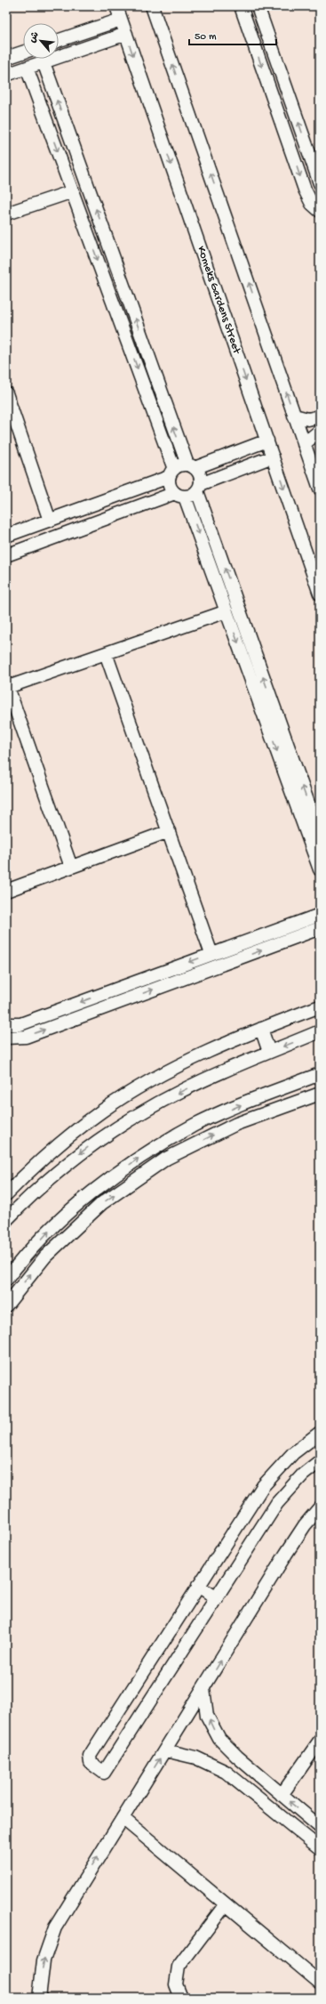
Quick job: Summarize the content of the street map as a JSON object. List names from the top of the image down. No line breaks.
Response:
{"streets":{"street":["Komeks Gardens Street"]},"scale_bar":"50 m","north":"top left"}
